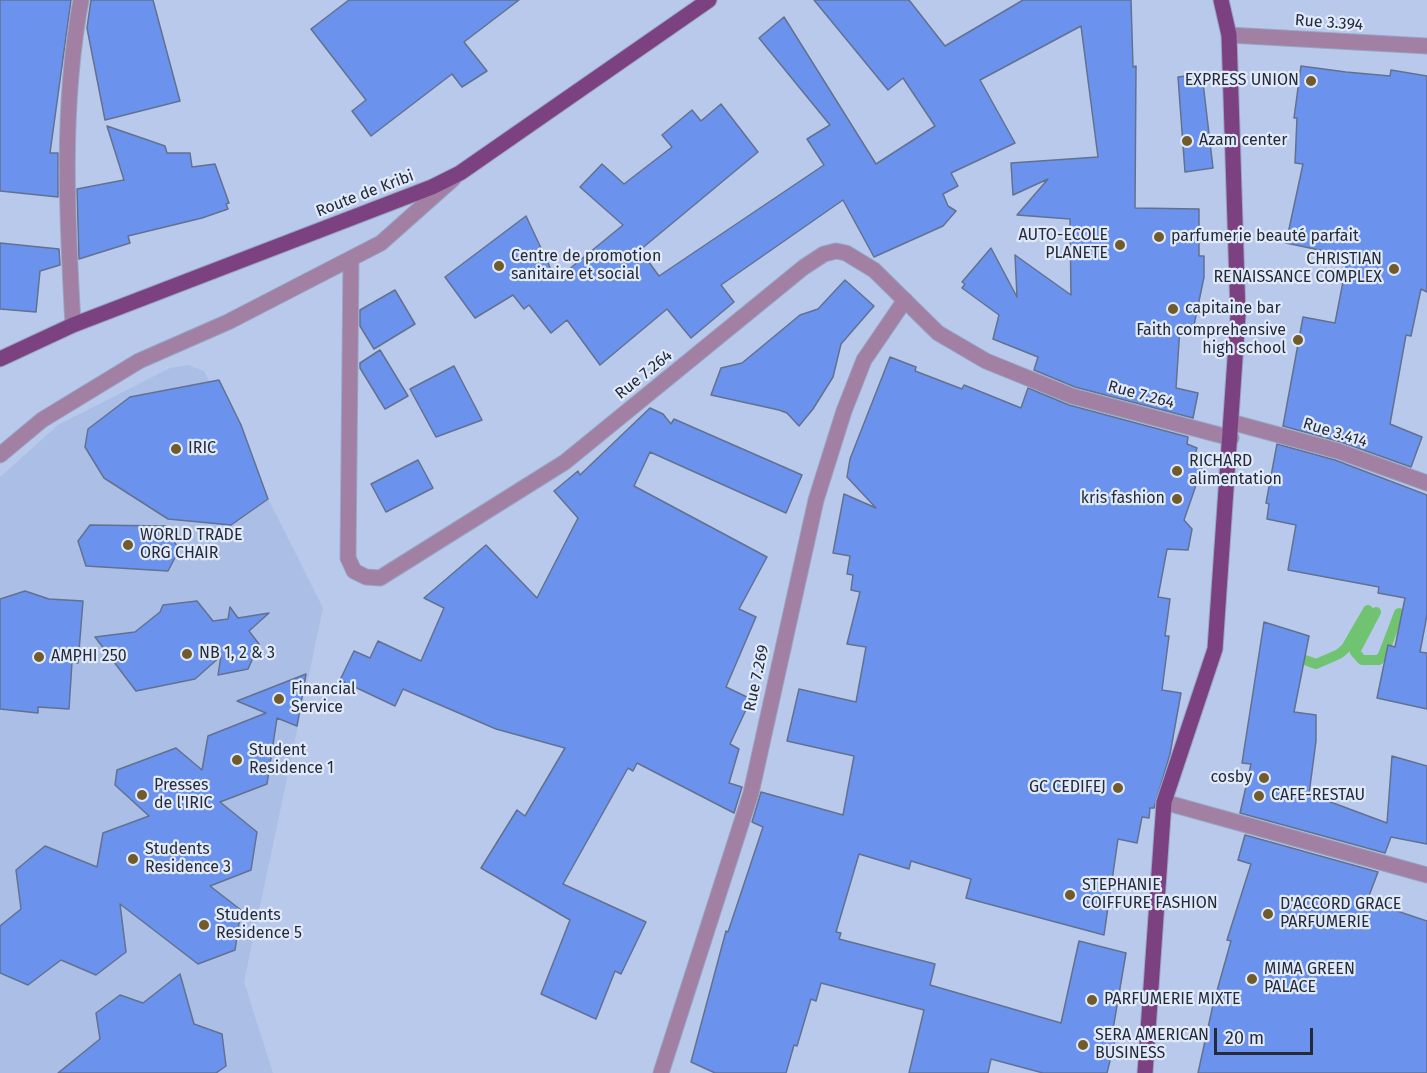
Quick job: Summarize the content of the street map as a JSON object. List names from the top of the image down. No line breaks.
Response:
{"streets":{"main road":["Route de Kribi"],"street":["Rue 3.394","Rue 7.264","Rue 3.414","Rue 7.269"]},"crossings":[["Rue 7.264","Rue 7.269"]],"places":["EXPRESS UNION","Azam center","parfumerie beauté parfait","AUTO-ECOLE PLANETE","Centre de promotion sanitaire et social","CHRISTIAN RENAISSANCE COMPLEX","capitaine bar","Faith comprehensive high school","IRIC","RICHARD alimentation","kris fashion","WORLD TRADE ORG CHAIR","NB 1, 2 & 3","AMPHI 250","Financial Service","Student Residence 1","cosby","GC CEDIFEJ","Presses de l'IRIC","CAFE-RESTAU","Students Residence 3","STEPHANIE COIFFURE FASHION","D'ACCORD GRACE PARFUMERIE","Students Residence 5","MIMA GREEN PALACE","PARFUMERIE MIXTE","SERA AMERICAN BUSINESS"],"scale_bar":"20 m"}
